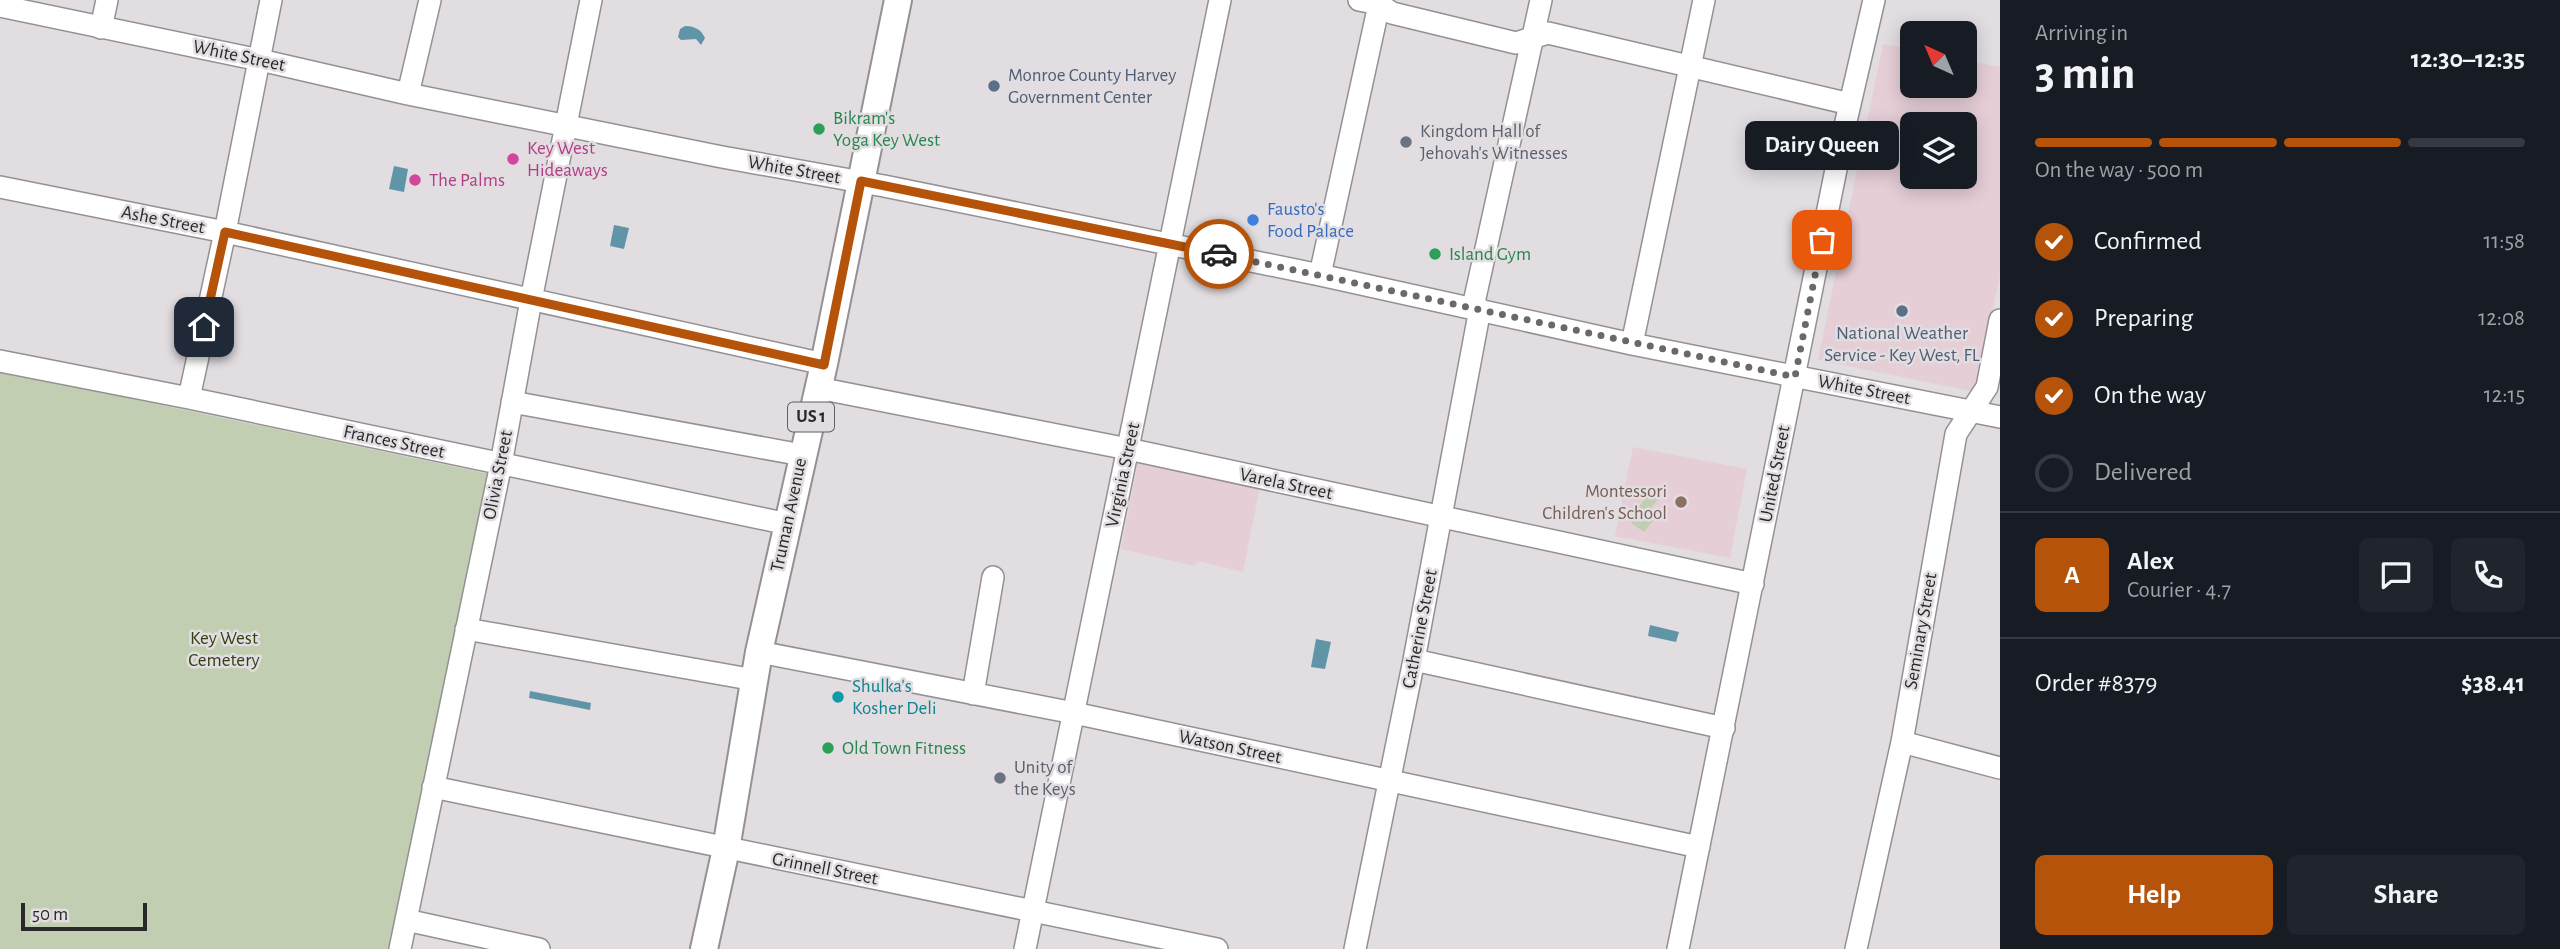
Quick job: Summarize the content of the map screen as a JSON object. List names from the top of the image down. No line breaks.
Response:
{"streets":{"main road":["US 1","Truman Avenue"],"street":["White Street","Ashe Street","Frances Street","United Street","Olivia Street","Virginia Street","Varela Street","Catherine Street","Seminary Street","Watson Street","Grinnell Street"]},"crossings":[["White Street","United Street"],["White Street","Olivia Street"],["White Street","Virginia Street"],["White Street","Truman Avenue"],["White Street","Catherine Street"],["White Street","Seminary Street"],["Ashe Street","Olivia Street"],["Ashe Street","Varela Street"],["Ashe Street","Truman Avenue"],["Frances Street","Olivia Street"],["Frances Street","Truman Avenue"],["United Street","Varela Street"],["United Street","Watson Street"],["Olivia Street","Grinnell Street"],["Virginia Street","Varela Street"],["Virginia Street","Watson Street"],["Virginia Street","Grinnell Street"],["Varela Street","Truman Avenue"],["Varela Street","Catherine Street"],["Truman Avenue","Watson Street"],["Truman Avenue","Grinnell Street"],["Catherine Street","Watson Street"]],"parks":["Key West Cemetery"],"places":["Monroe County Harvey Government Center","Bikram's Yoga Key West","Kingdom Hall of Jehovah's Witnesses","Key West Hideaways","The Palms","Fausto's Food Palace","Dairy Queen","Island Gym","National Weather Service - Key West, FL","Montessori Children's School","Shulka's Kosher Deli","Old Town Fitness","Unity of the Keys"],"scale_bar":"50 m","north":"top left","page":{"heading":["3 min","Arriving in","12:30–12:35"],"panel":["Alex","Courier · 4.7","Order #8379","$38.41"],"bar":"On the way · 500 m","bubble":"Dairy Queen","list":[["Confirmed","11:58"],["Preparing","12:08"],["On the way","12:15"],"Delivered"],"round":"A","buttons":["Help","Share"],"scale":"50 m"}}
